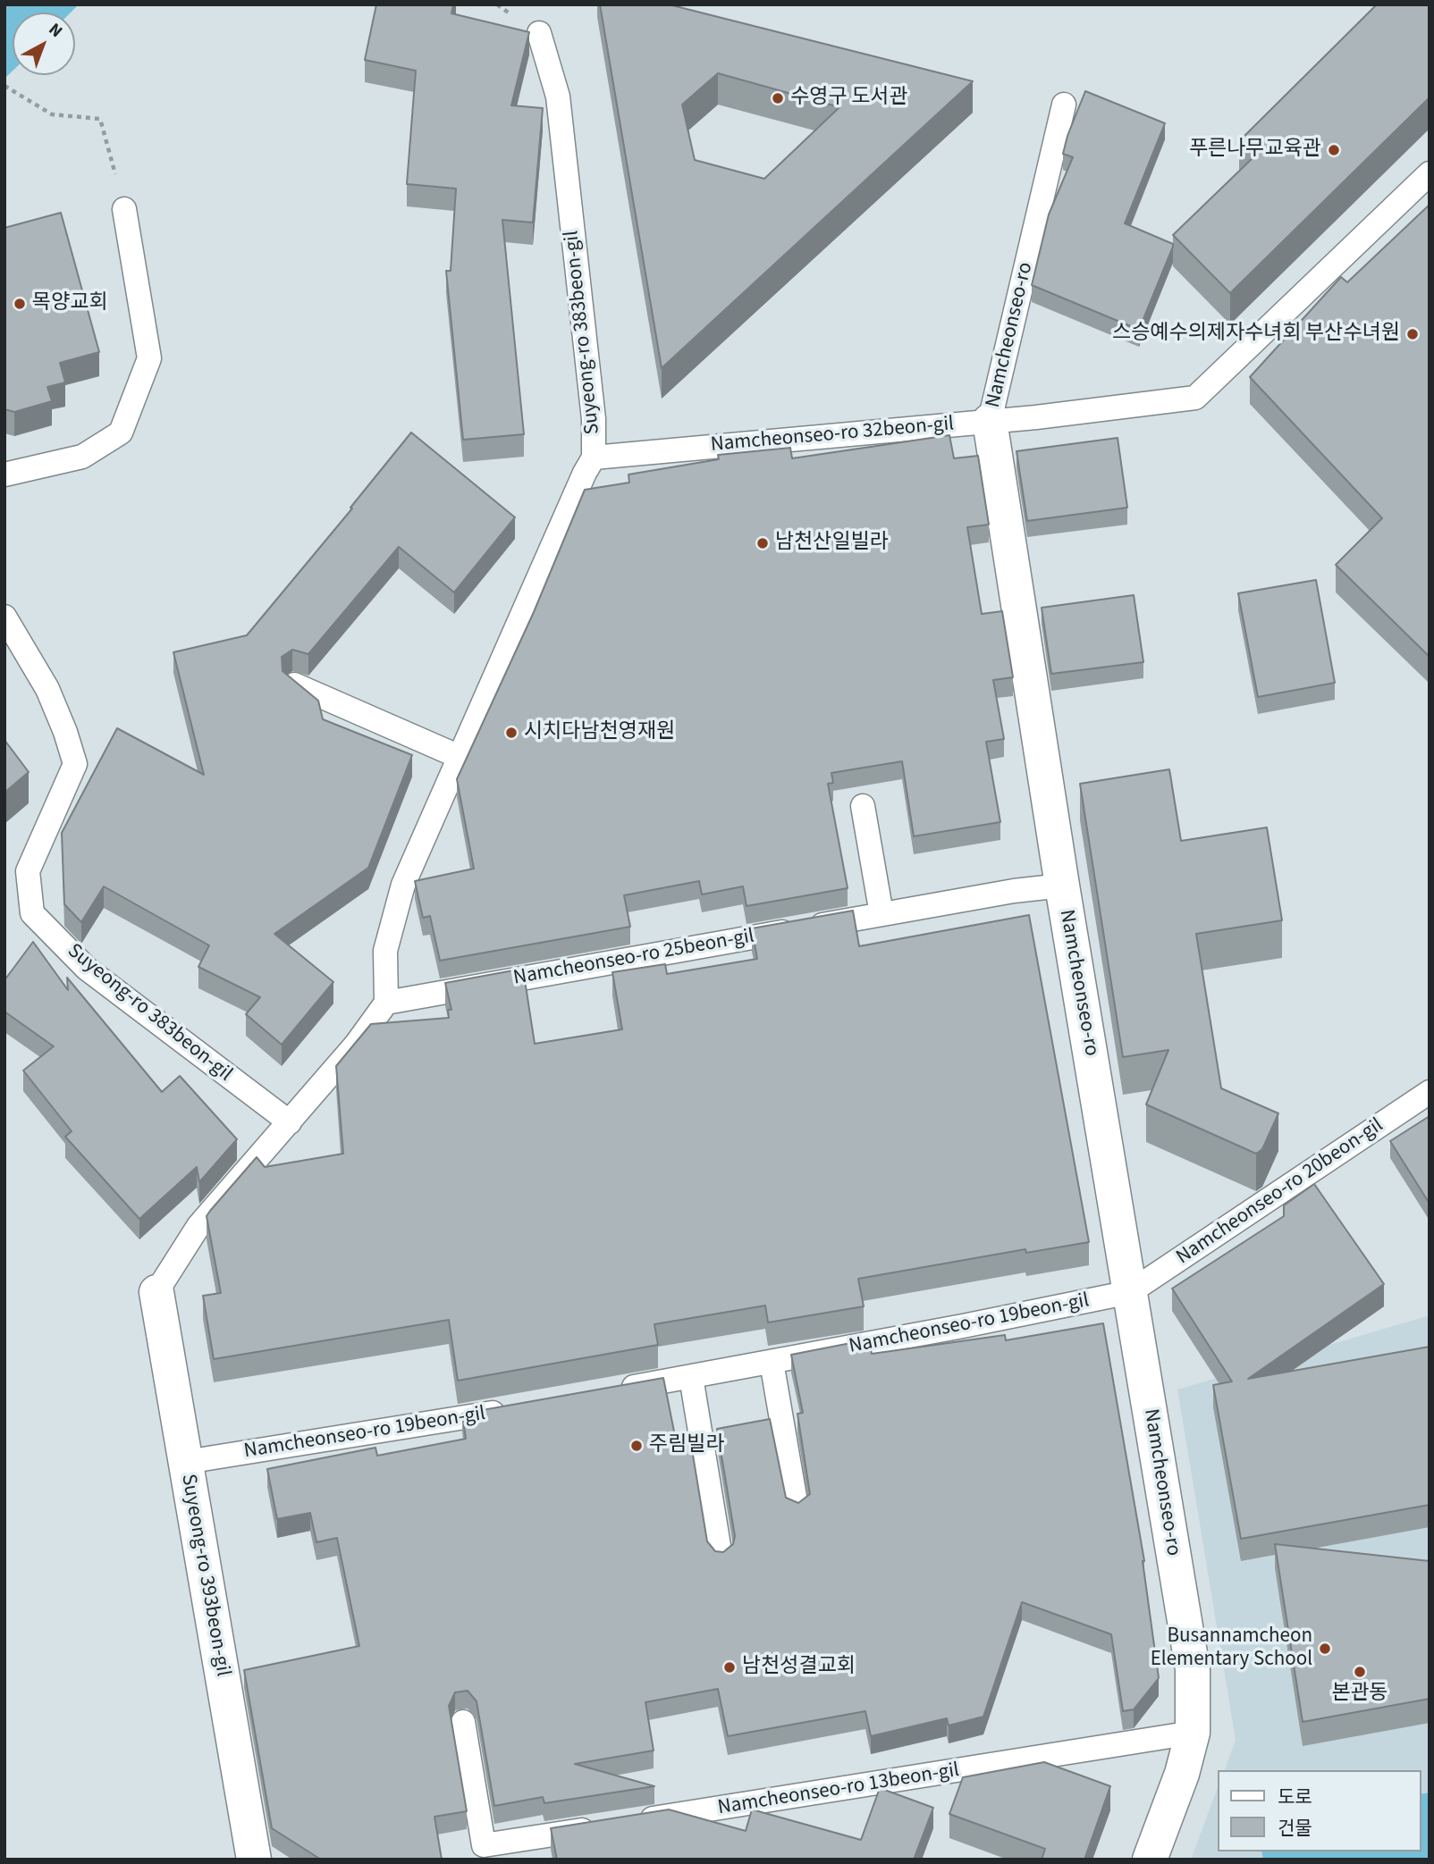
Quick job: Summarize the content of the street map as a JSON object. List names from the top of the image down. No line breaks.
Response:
{"streets":{"street":["Namcheonseo-ro","Suyeong-ro 393beon-gil"],"lane":["Suyeong-ro 383beon-gil","Namcheonseo-ro 32beon-gil","Namcheonseo-ro 25beon-gil","Namcheonseo-ro 20beon-gil","Namcheonseo-ro 19beon-gil","Namcheonseo-ro 13beon-gil"]},"crossings":[["Suyeong-ro 383beon-gil","Namcheonseo-ro 32beon-gil"],["Suyeong-ro 383beon-gil","Namcheonseo-ro 25beon-gil"],["Namcheonseo-ro","Namcheonseo-ro 32beon-gil"],["Namcheonseo-ro","Namcheonseo-ro 25beon-gil"],["Namcheonseo-ro","Namcheonseo-ro 20beon-gil"],["Namcheonseo-ro","Namcheonseo-ro 19beon-gil"],["Namcheonseo-ro","Namcheonseo-ro 13beon-gil"],["Namcheonseo-ro 20beon-gil","Namcheonseo-ro 19beon-gil"],["Namcheonseo-ro 19beon-gil","Suyeong-ro 393beon-gil"]],"places":["수영구 도서관","푸른나무교육관","목양교회","스승예수의제자수녀회 부산수녀원","남천산일빌라","시치다남천영재원","주림빌라","Busannamcheon Elementary School","남천성결교회","본관동"],"legend":["도로","건물"],"north":"top right"}
